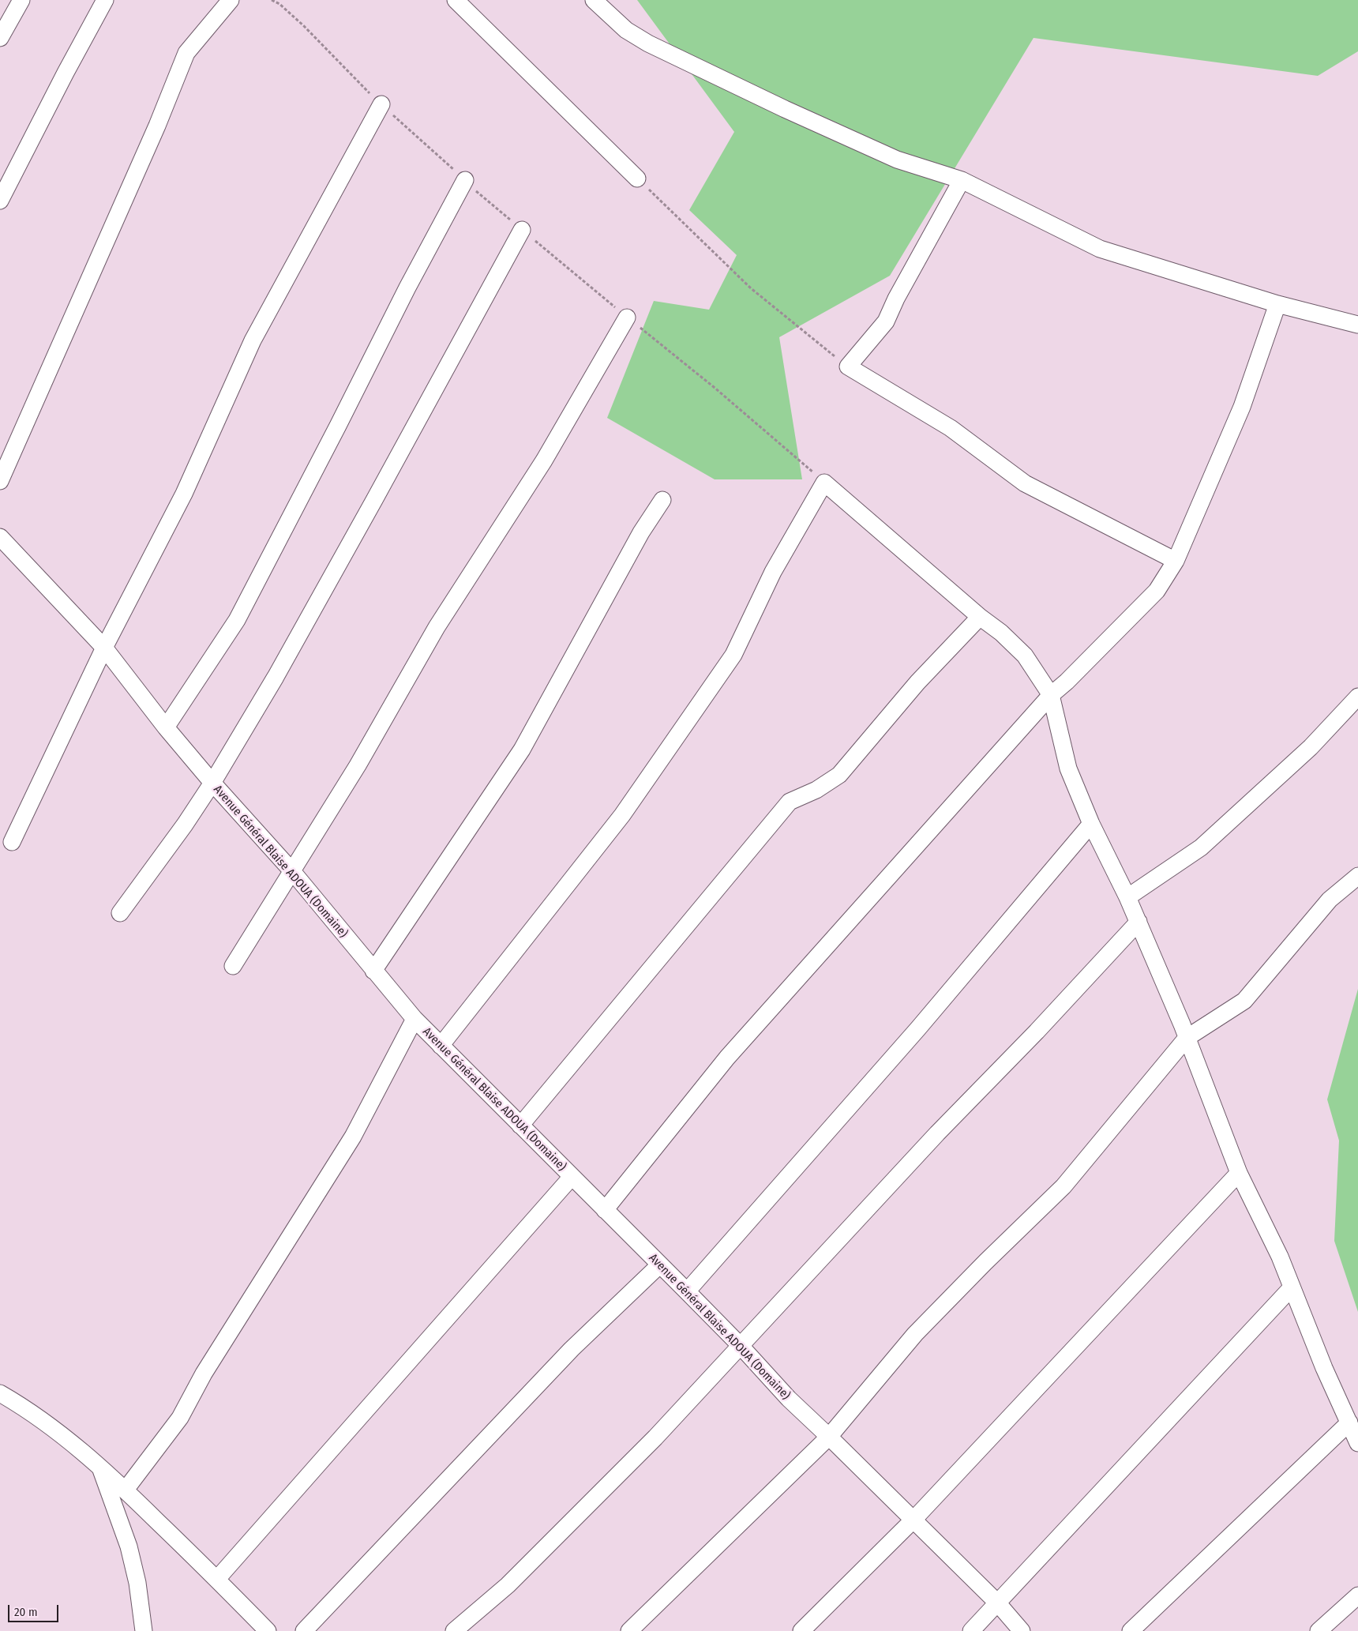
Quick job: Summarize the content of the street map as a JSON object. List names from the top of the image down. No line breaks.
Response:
{"streets":{"street":["Avenue Général Blaise ADOUA (Domaine)"]},"scale_bar":"20 m"}
